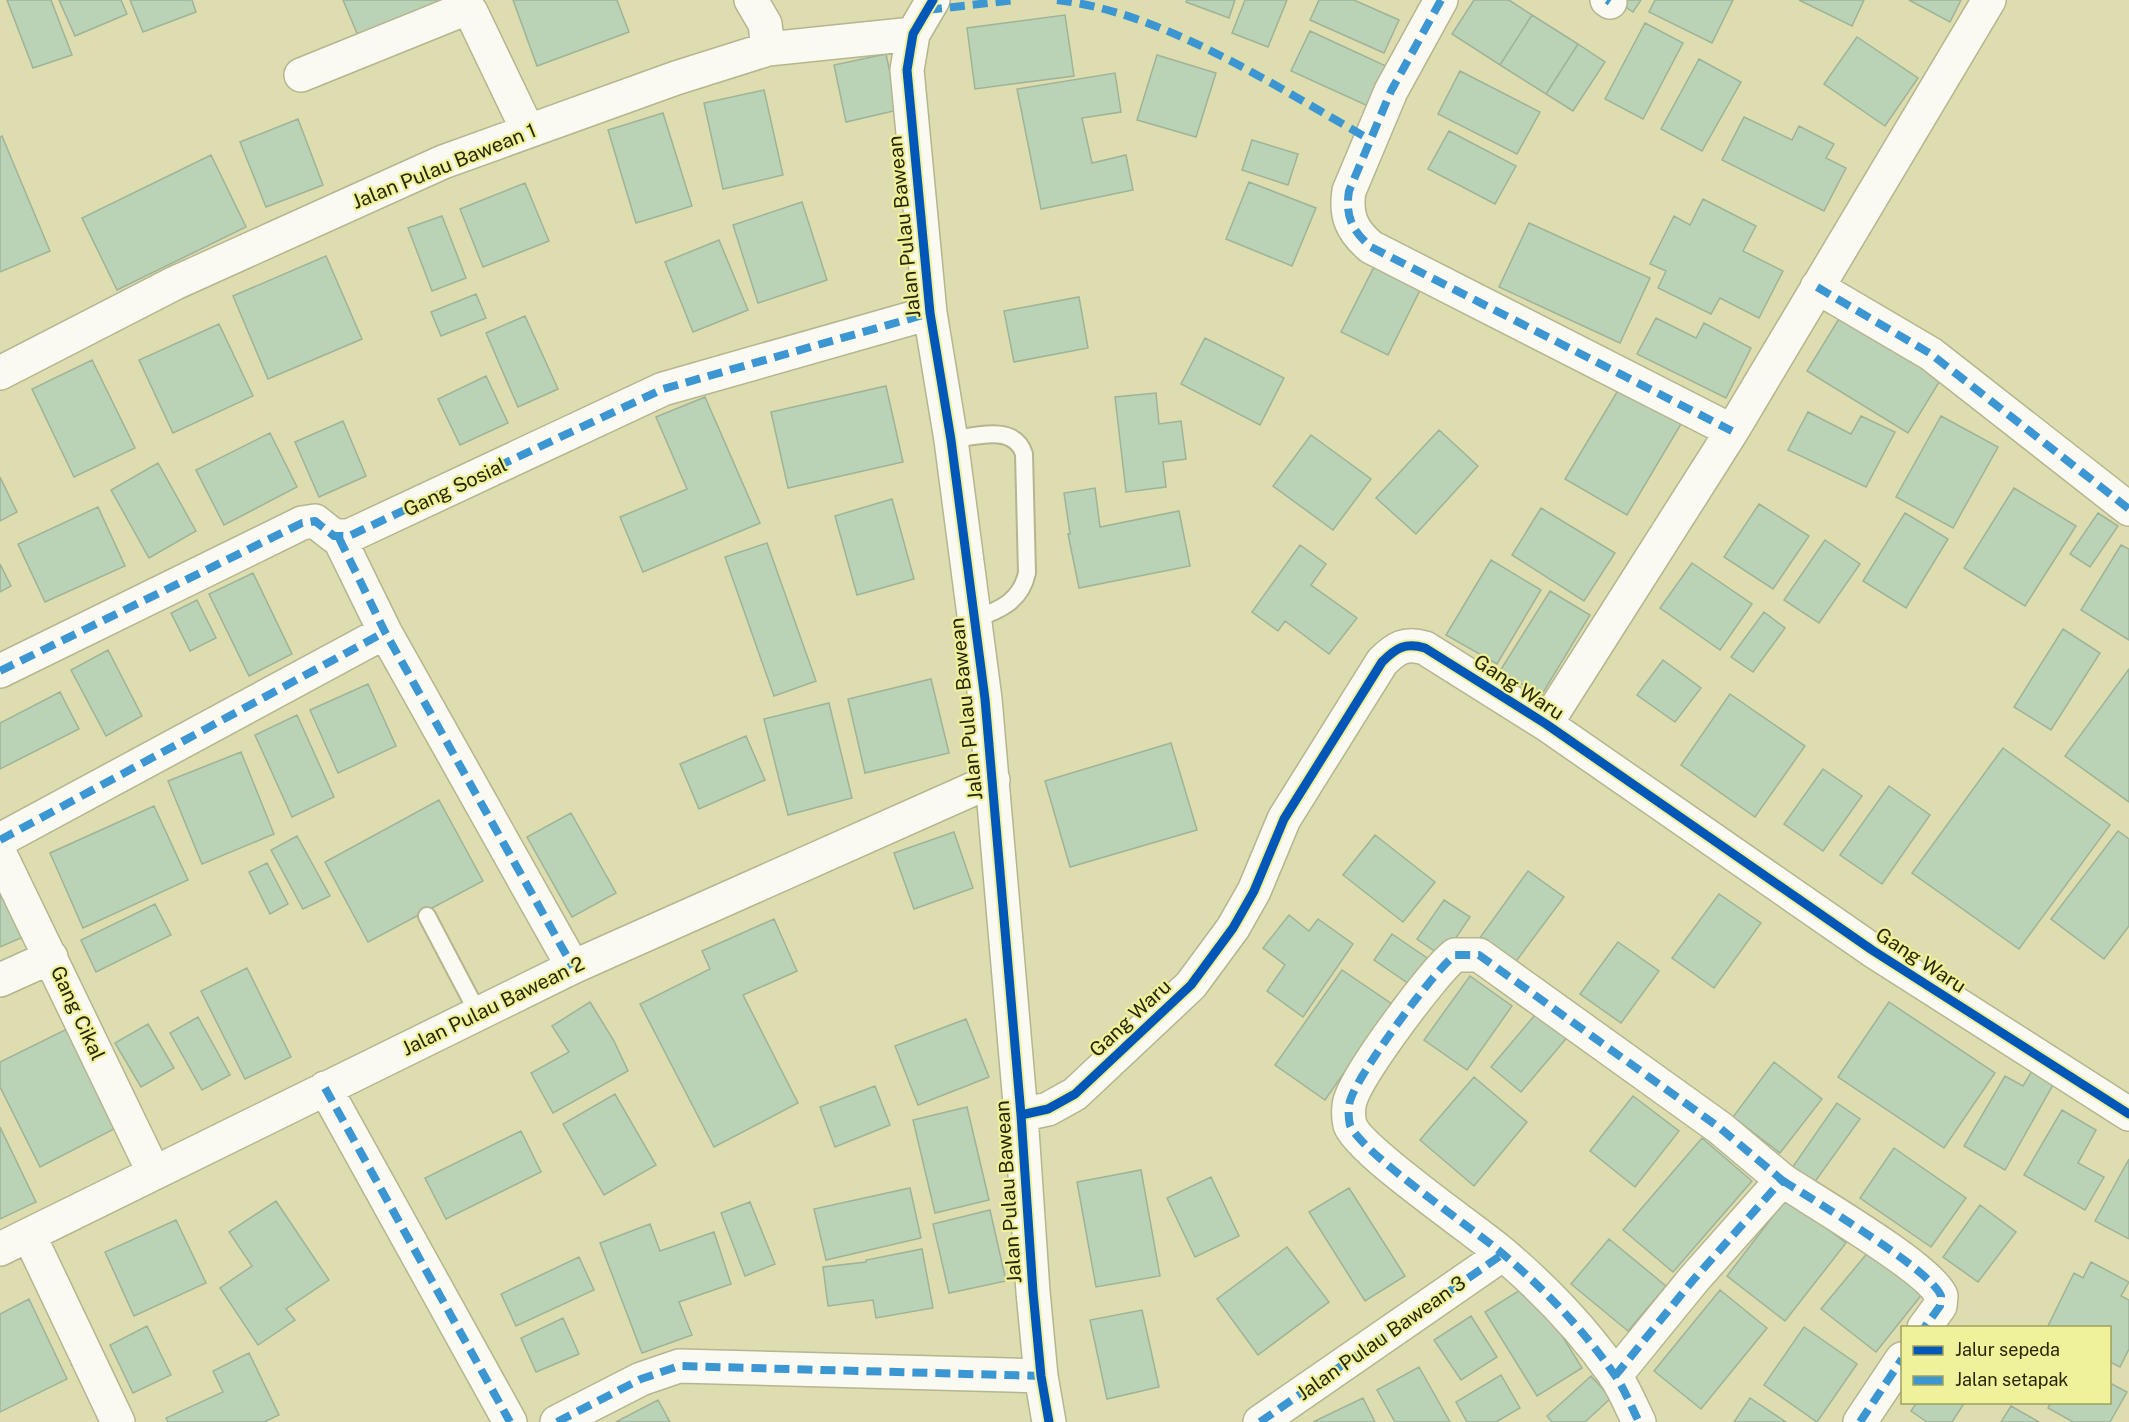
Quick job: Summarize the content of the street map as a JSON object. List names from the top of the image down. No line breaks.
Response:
{"streets":{"street":["Jalan Pulau Bawean 1","Jalan Pulau Bawean","Gang Sosial","Gang Waru","Jalan Pulau Bawean 2","Gang Cikal","Jalan Pulau Bawean 3"]},"crossings":[["Jalan Pulau Bawean 1","Jalan Pulau Bawean"],["Jalan Pulau Bawean","Gang Sosial"],["Jalan Pulau Bawean","Gang Waru"],["Jalan Pulau Bawean","Jalan Pulau Bawean 2"],["Jalan Pulau Bawean 2","Gang Cikal"]],"legend":["Jalur sepeda","Jalan setapak"]}
